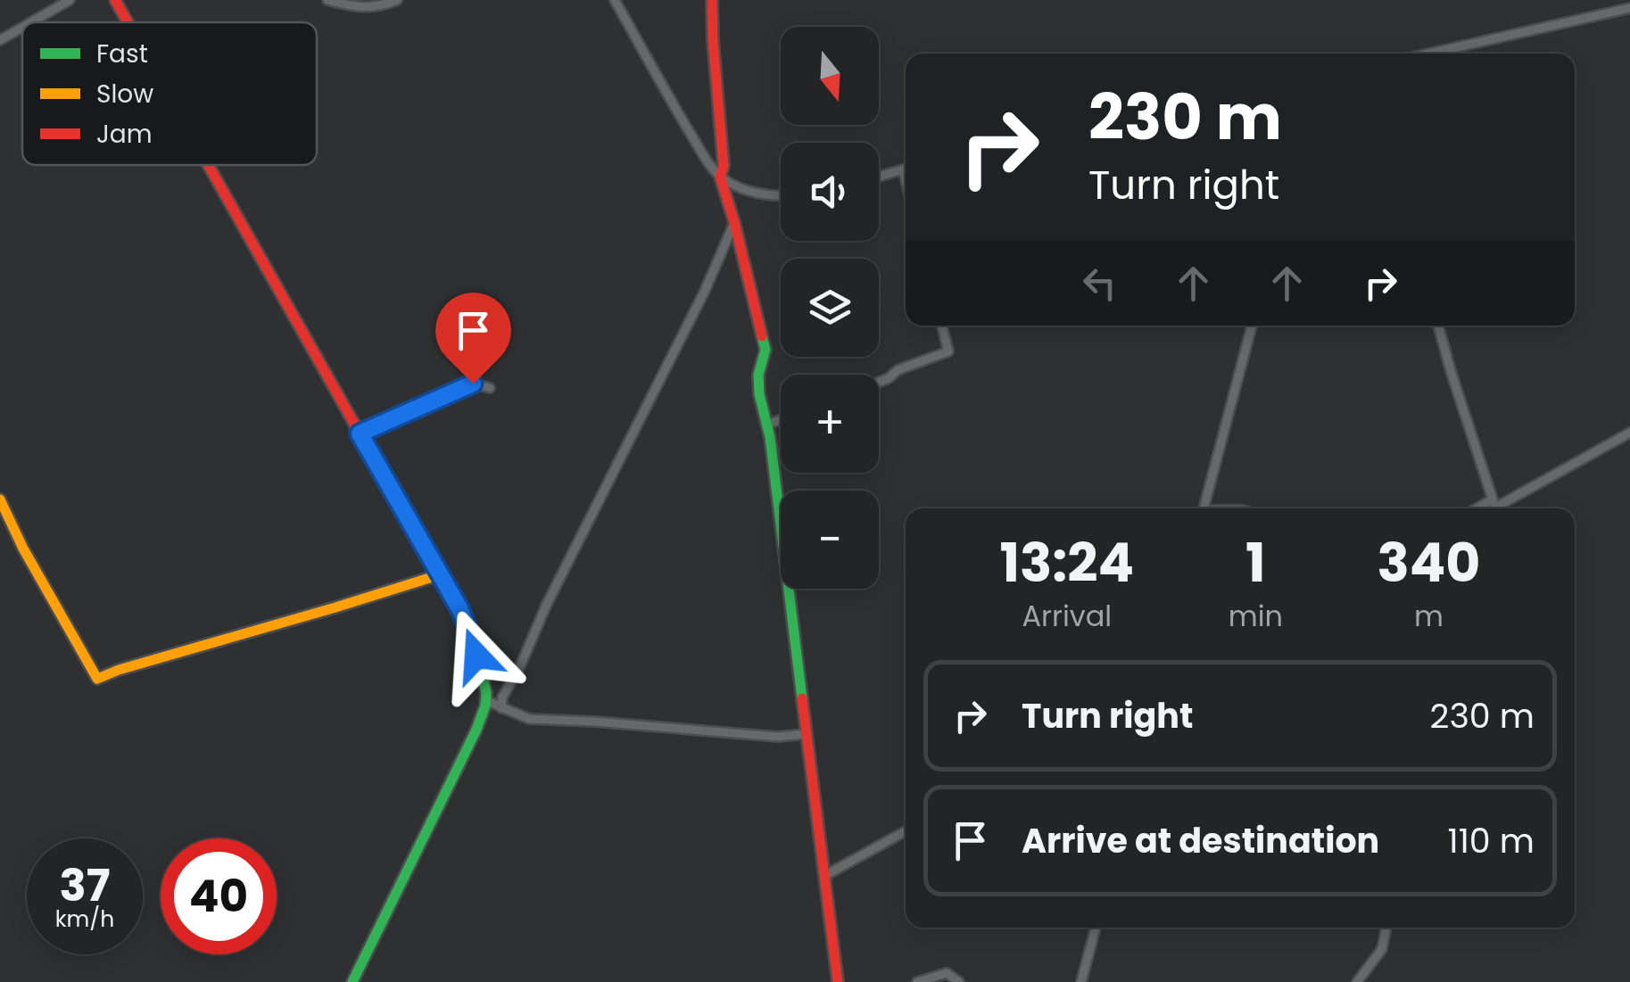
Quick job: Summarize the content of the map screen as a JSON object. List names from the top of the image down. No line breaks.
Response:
{"legend":["Fast","Slow","Jam"],"north":"bottom","page":{"map_buttons":["+","−"],"turn":["230 m","Turn right"],"eta":["13:24","Arrival","1","min","340","m"],"list":[{"name":"Turn right","value":"230 m"},{"name":"Arrive at destination","value":"110 m"}],"speed":"37 km/h","limit":"40"}}
